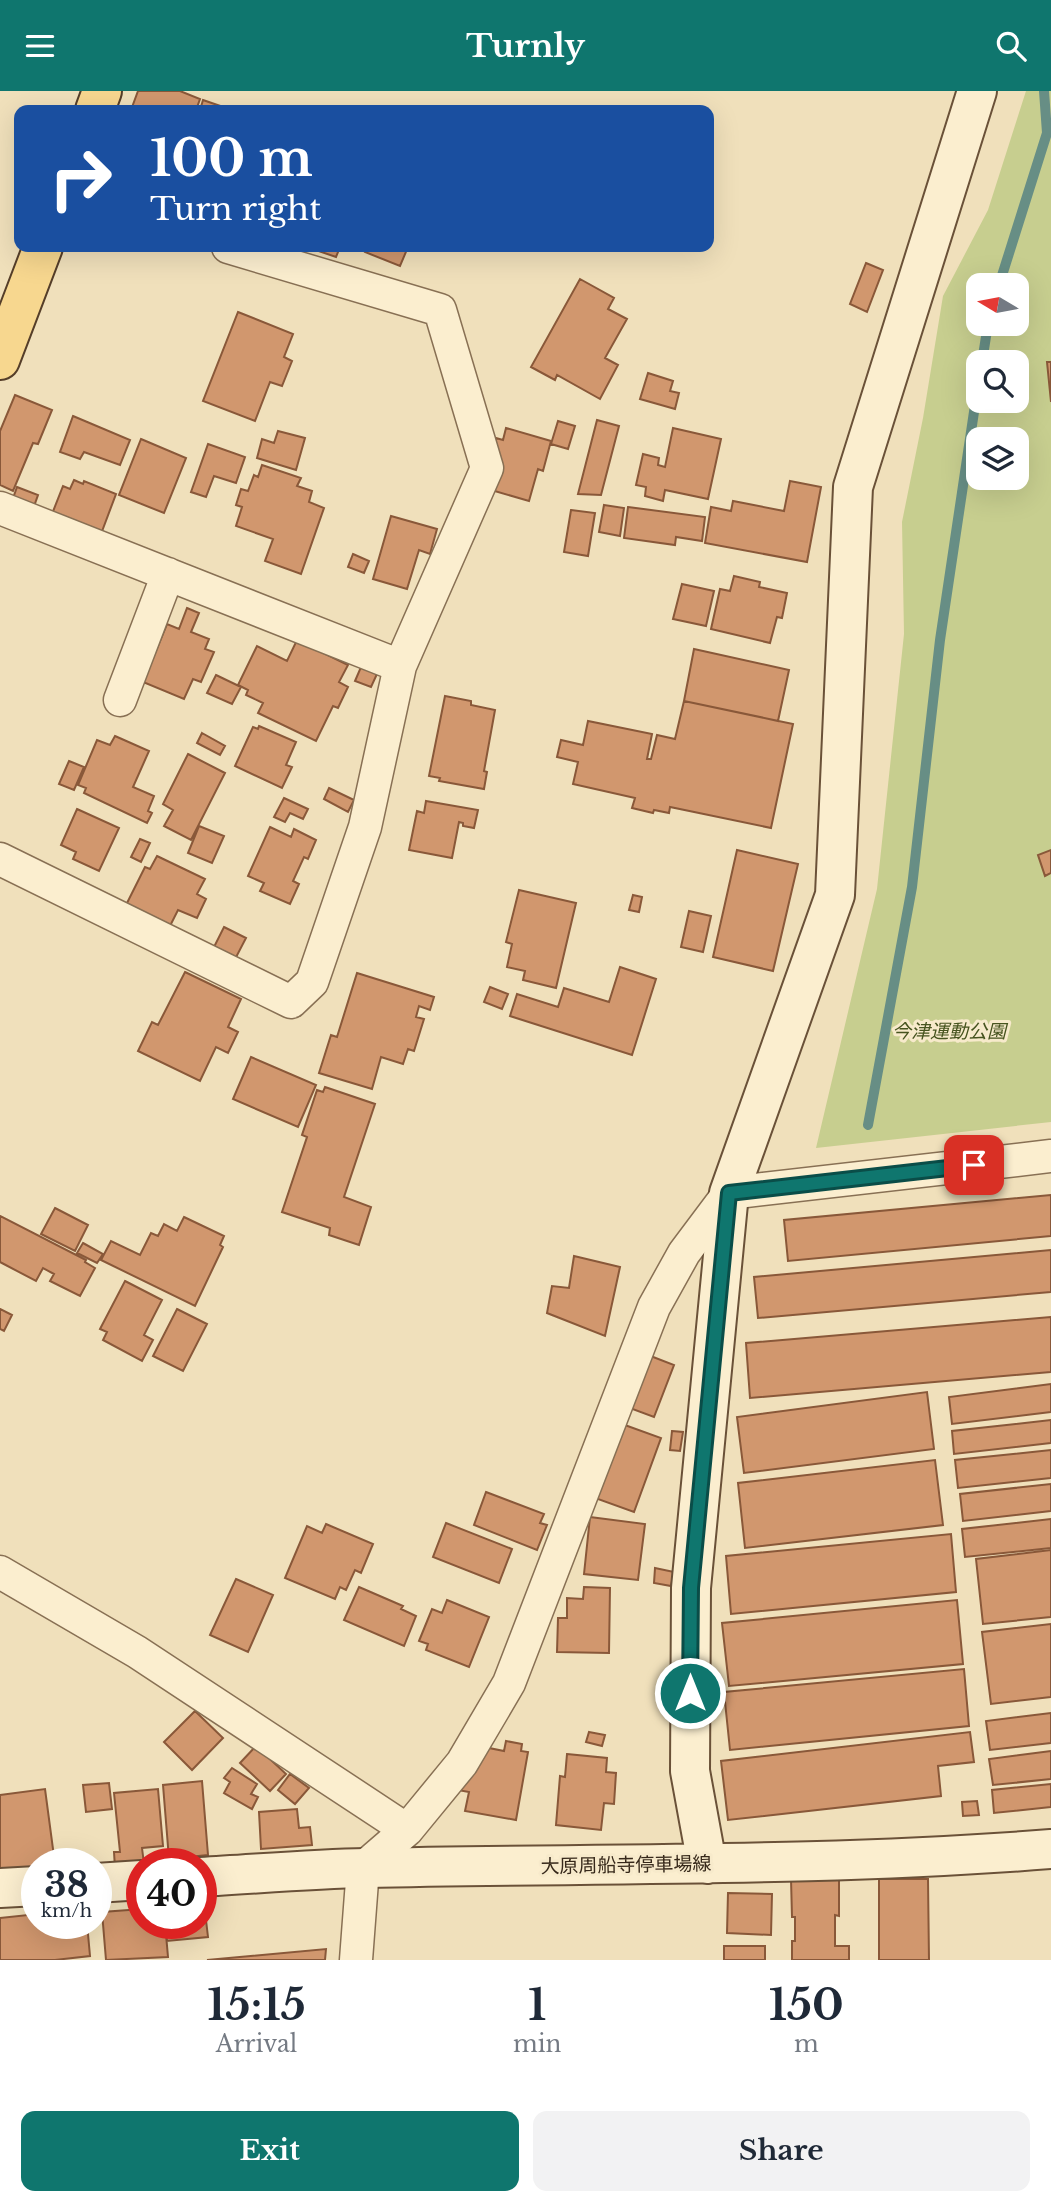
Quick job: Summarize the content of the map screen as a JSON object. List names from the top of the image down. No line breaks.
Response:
{"streets":{"street":["大原周船寺停車場線"]},"parks":["今津運動公園"],"north":"left","page":{"header":"Turnly","turn":["100 m","Turn right"],"speed":"38 km/h","limit":"40","eta":["15:15","Arrival","1","min","150","m"],"buttons":["Exit","Share"]}}
